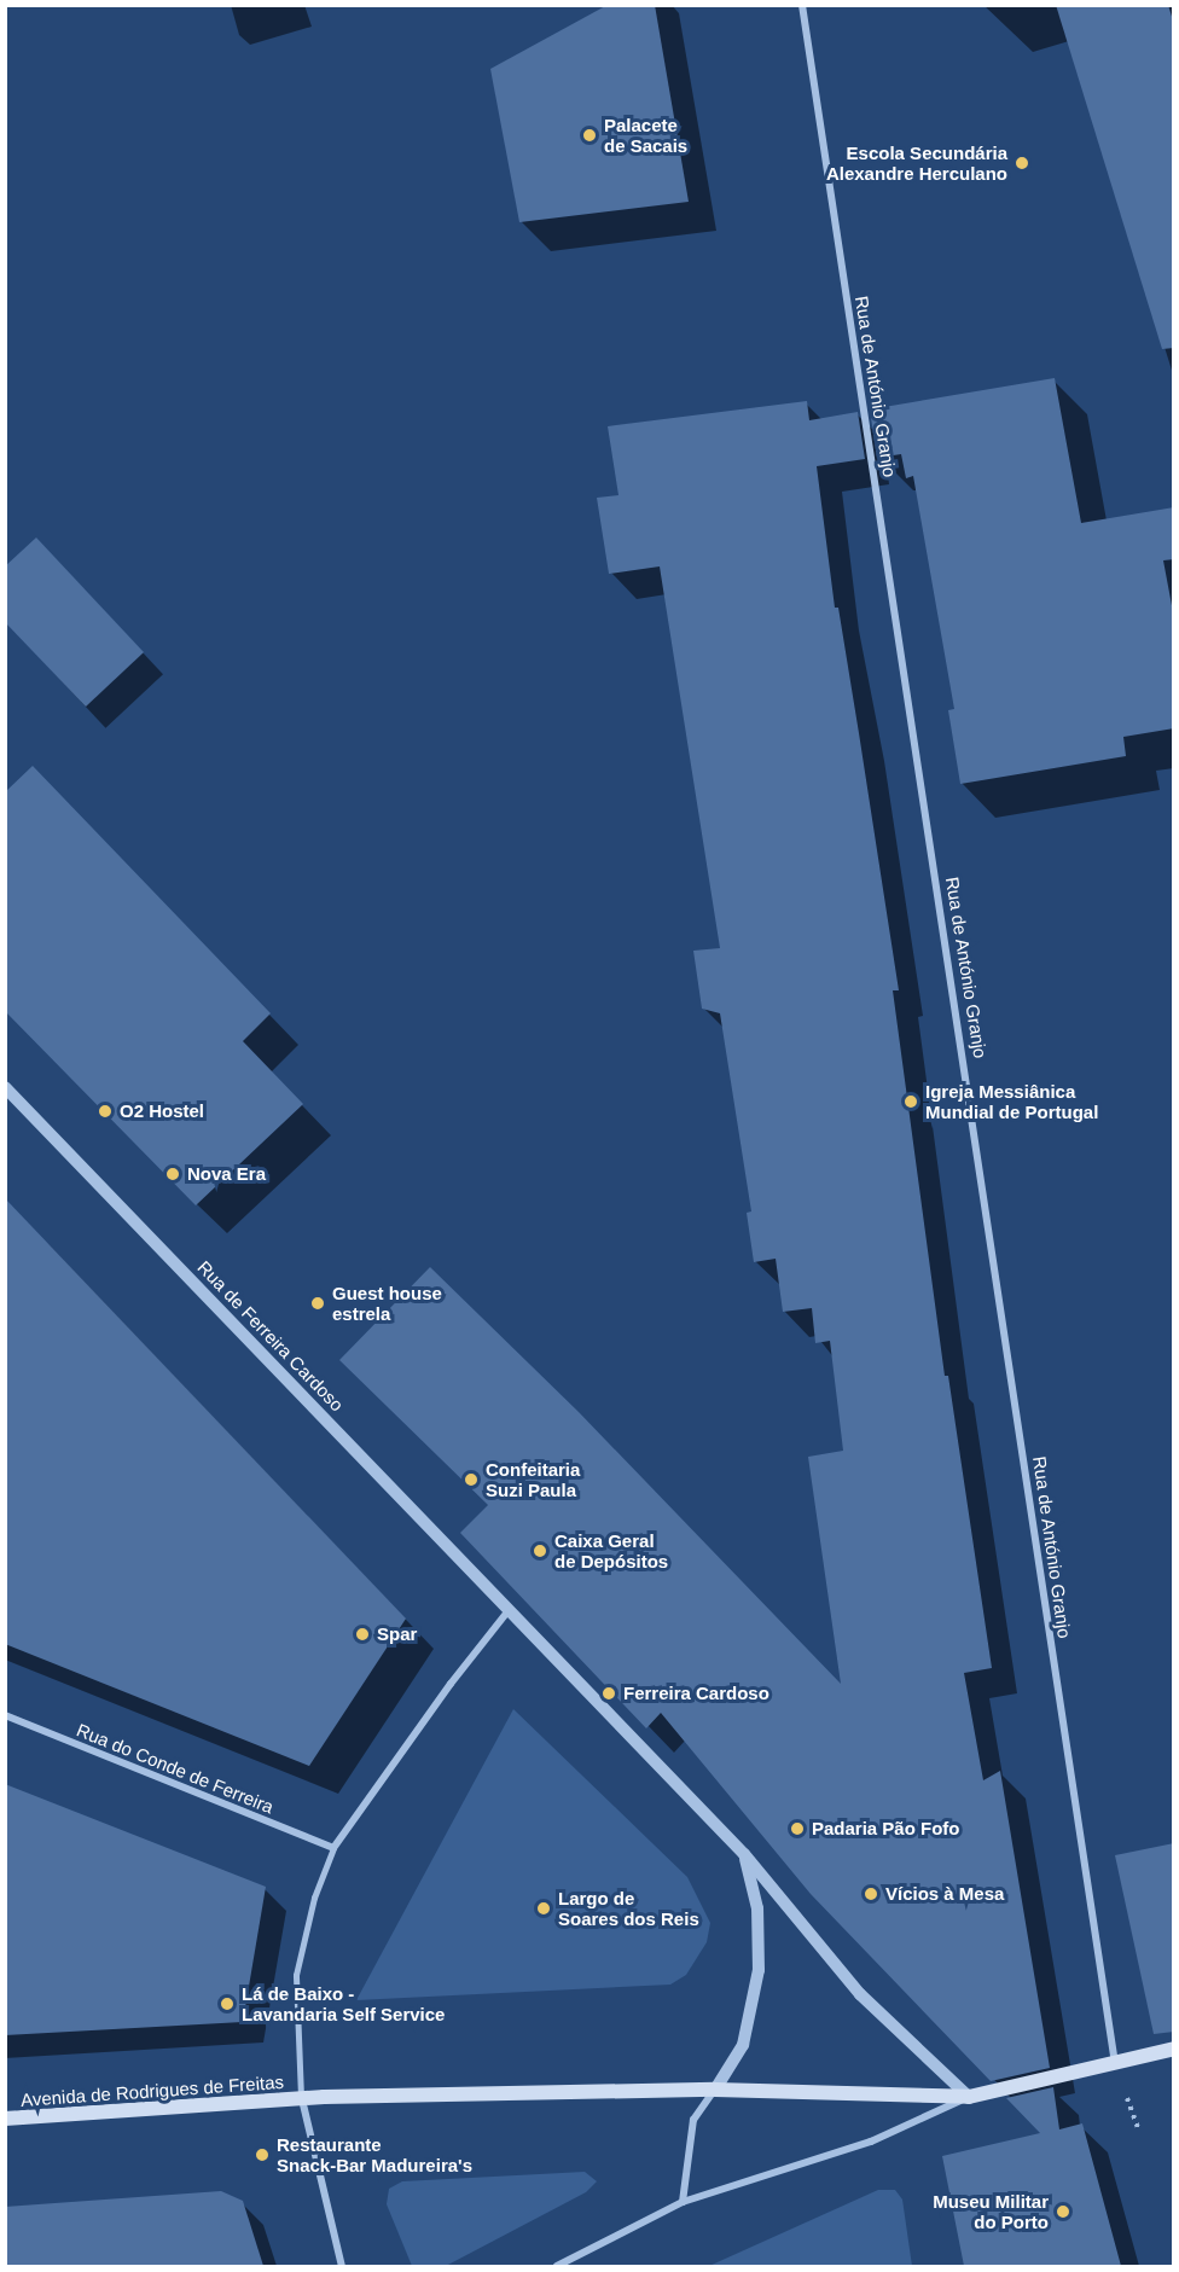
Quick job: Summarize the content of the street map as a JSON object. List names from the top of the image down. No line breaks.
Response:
{"streets":{"main road":["Avenida de Rodrigues de Freitas"],"street":["Rua de António Granjo","Rua de Ferreira Cardoso","Rua do Conde de Ferreira"]},"places":["Palacete de Sacais","Escola Secundária Alexandre Herculano","Igreja Messiânica Mundial de Portugal","O2 Hostel","Nova Era","Guest house estrela","Confeitaria Suzi Paula","Caixa Geral de Depósitos","Spar","Ferreira Cardoso","Padaria Pão Fofo","Vícios à Mesa","Largo de Soares dos Reis","Lá de Baixo - Lavandaria Self Service","Restaurante Snack-Bar Madureira's","Museu Militar do Porto"]}
